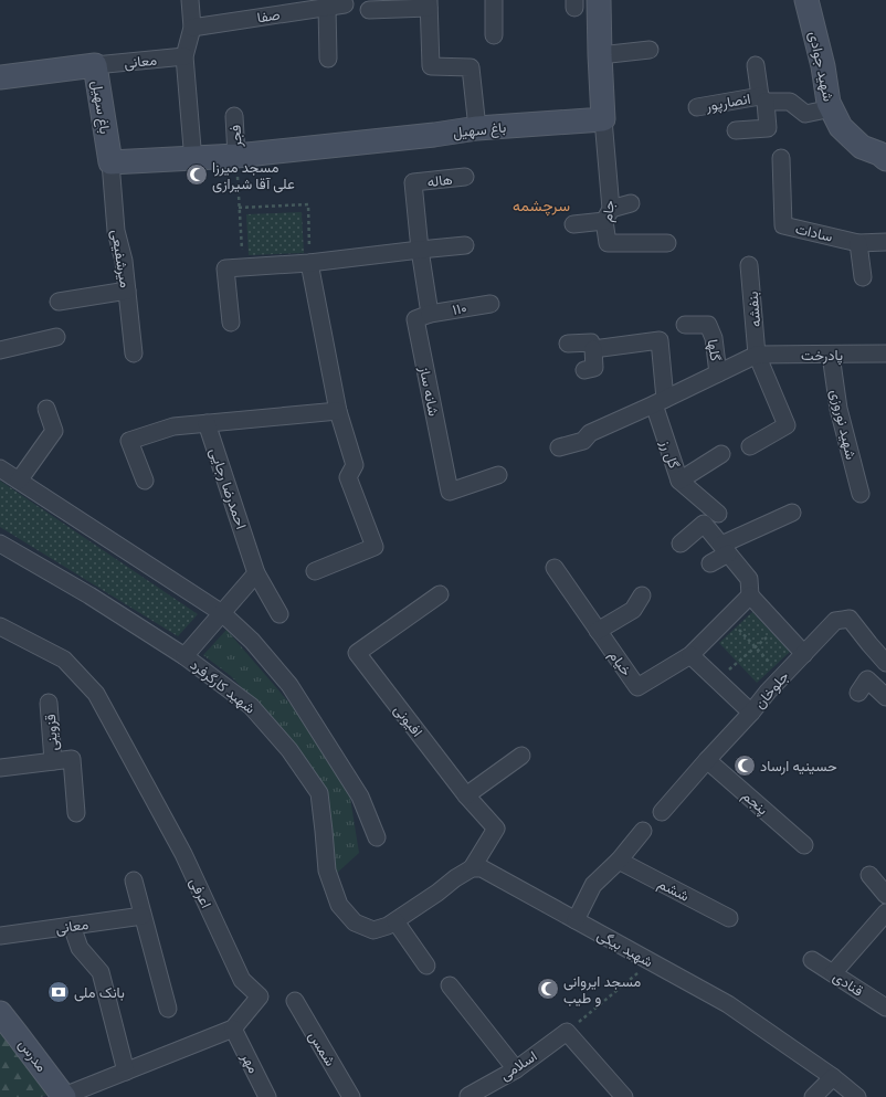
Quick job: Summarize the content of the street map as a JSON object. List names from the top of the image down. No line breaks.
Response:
{"streets":{"street":["صفا","معانی","شهید جوادی","انصارپور","باغ سهیل","فجر","هاله","جام","سادات","میرشفیعی","۱۱۰","بنفشه","گلها","پادرخت","شانه ساز","شهید نوروزی","گل رز","احمدرضا رجایی","خیام","شهید کارگرفرد","جلوخان","افیونی","قزوینی","پنجم","ششم","اعرفی","شهید بیگی","قنادی","شمس","مدرس","مهر","اسلامی"]},"crossings":[["معانی","باغ سهیل"],["شهید جوادی","انصارپور"],["باغ سهیل","فجر"],["باغ سهیل","جام"],["باغ سهیل","میرشفیعی"],["۱۱۰","شانه ساز"],["بنفشه","پادرخت"],["پادرخت","شهید نوروزی"],["جلوخان","پنجم"],["افیونی","شهید بیگی"],["اعرفی","مدرس"],["اعرفی","مهر"]],"districts":["سرچشمه"],"places":{"mosque":["مسجد میرزا علی آقا شیرازی","حسینیه ارساد","مسجد ایروانی و طیب"],"bank":["بانک ملی"]}}
